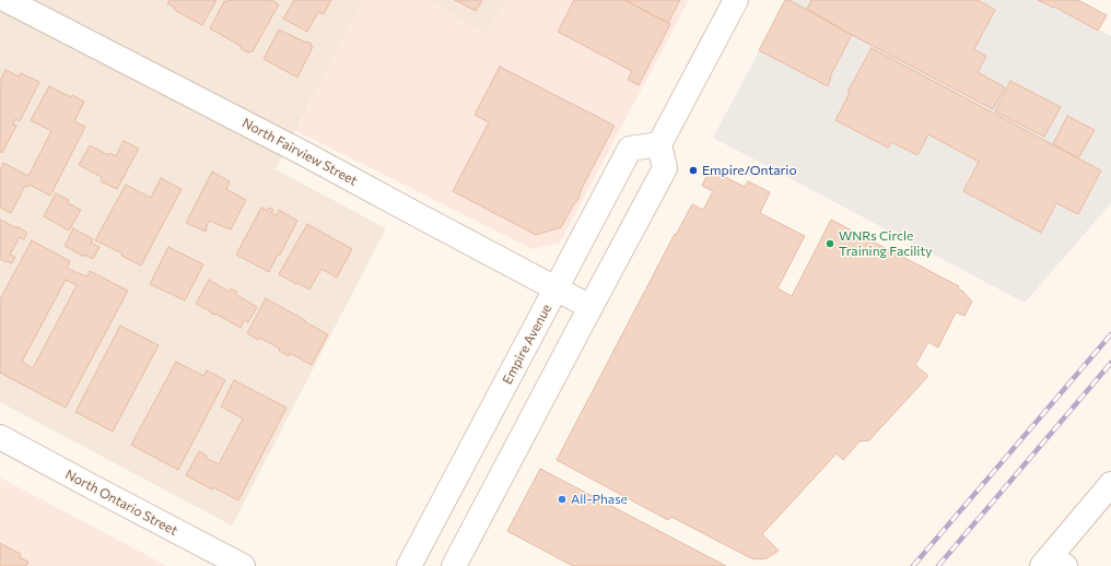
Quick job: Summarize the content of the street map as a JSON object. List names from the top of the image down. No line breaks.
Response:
{"streets":{"main road":["North Fairview Street","Empire Avenue","North Ontario Street"]},"crossings":[["North Fairview Street","Empire Avenue"]],"places":["Empire/Ontario","WNRs Circle Training Facility","All-Phase"]}
